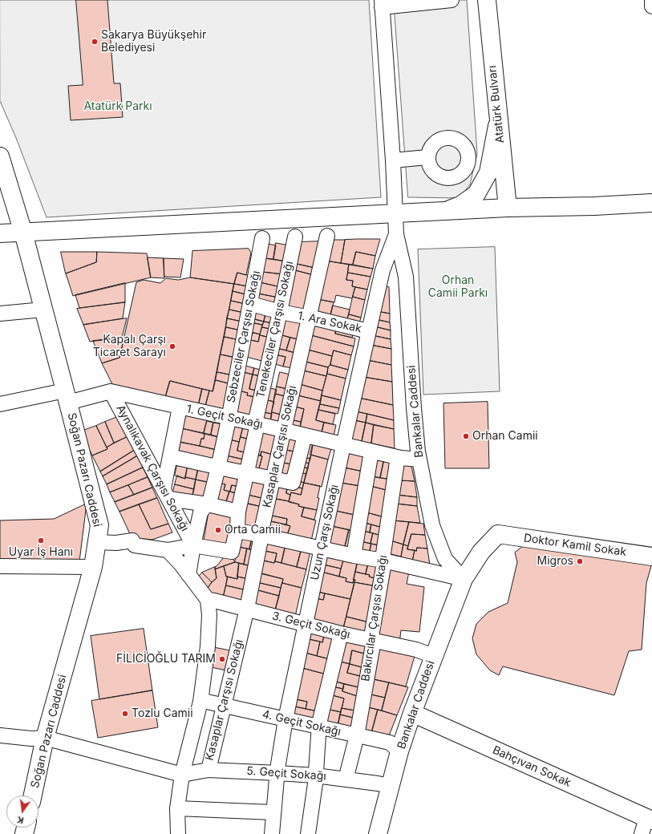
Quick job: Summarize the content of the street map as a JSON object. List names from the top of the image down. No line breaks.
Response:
{"streets":{"main road":["Atatürk Bulvarı","Bankalar Caddesi","Soğan Pazarı Caddesi","Doktor Kamil Sokak","Bahçıvan Sokak"],"street":["1. Ara Sokak","Tenekeciler Çarşısı Sokağı","Sebzeciler Çarşısı Sokağı","1. Geçit Sokağı","Kasaplar Çarşısı Sokağı","Aynalıkavak Çarşısı Sokağı","Uzun Çarşı Sokağı","Bakırcılar Çarşısı Sokağı","3. Geçit Sokağı","4. Geçit Sokağı","5. Geçit Sokağı"]},"crossings":[["1. Ara Sokak","Tenekeciler Çarşısı Sokağı"],["1. Ara Sokak","Kasaplar Çarşısı Sokağı"],["1. Ara Sokak","Uzun Çarşı Sokağı"],["Tenekeciler Çarşısı Sokağı","Sebzeciler Çarşısı Sokağı"],["Tenekeciler Çarşısı Sokağı","1. Geçit Sokağı"],["Tenekeciler Çarşısı Sokağı","Aynalıkavak Çarşısı Sokağı"],["Sebzeciler Çarşısı Sokağı","1. Geçit Sokağı"],["Sebzeciler Çarşısı Sokağı","Aynalıkavak Çarşısı Sokağı"],["Bankalar Caddesi","1. Geçit Sokağı"],["Bankalar Caddesi","Uzun Çarşı Sokağı"],["Bankalar Caddesi","Doktor Kamil Sokak"],["Bankalar Caddesi","3. Geçit Sokağı"],["Bankalar Caddesi","4. Geçit Sokağı"],["Bankalar Caddesi","Bahçıvan Sokak"],["Bankalar Caddesi","5. Geçit Sokağı"],["1. Geçit Sokağı","Kasaplar Çarşısı Sokağı"],["1. Geçit Sokağı","Aynalıkavak Çarşısı Sokağı"],["1. Geçit Sokağı","Soğan Pazarı Caddesi"],["1. Geçit Sokağı","Uzun Çarşı Sokağı"],["1. Geçit Sokağı","Bakırcılar Çarşısı Sokağı"],["Kasaplar Çarşısı Sokağı","3. Geçit Sokağı"],["Kasaplar Çarşısı Sokağı","4. Geçit Sokağı"],["Kasaplar Çarşısı Sokağı","5. Geçit Sokağı"],["Uzun Çarşı Sokağı","3. Geçit Sokağı"],["Uzun Çarşı Sokağı","4. Geçit Sokağı"],["Uzun Çarşı Sokağı","5. Geçit Sokağı"],["Bakırcılar Çarşısı Sokağı","3. Geçit Sokağı"],["Bakırcılar Çarşısı Sokağı","4. Geçit Sokağı"],["Bakırcılar Çarşısı Sokağı","5. Geçit Sokağı"]],"parks":["Atatürk Parkı","Orhan Camii Parkı"],"places":["Sakarya Büyükşehir Belediyesi","Kapalı Çarşı Ticaret Sarayı","Orhan Camii","Orta Camii","Uyar İş Hanı","Migros","FİLİCİOĞLU TARIM","Tozlu Camii"],"north":"bottom"}
